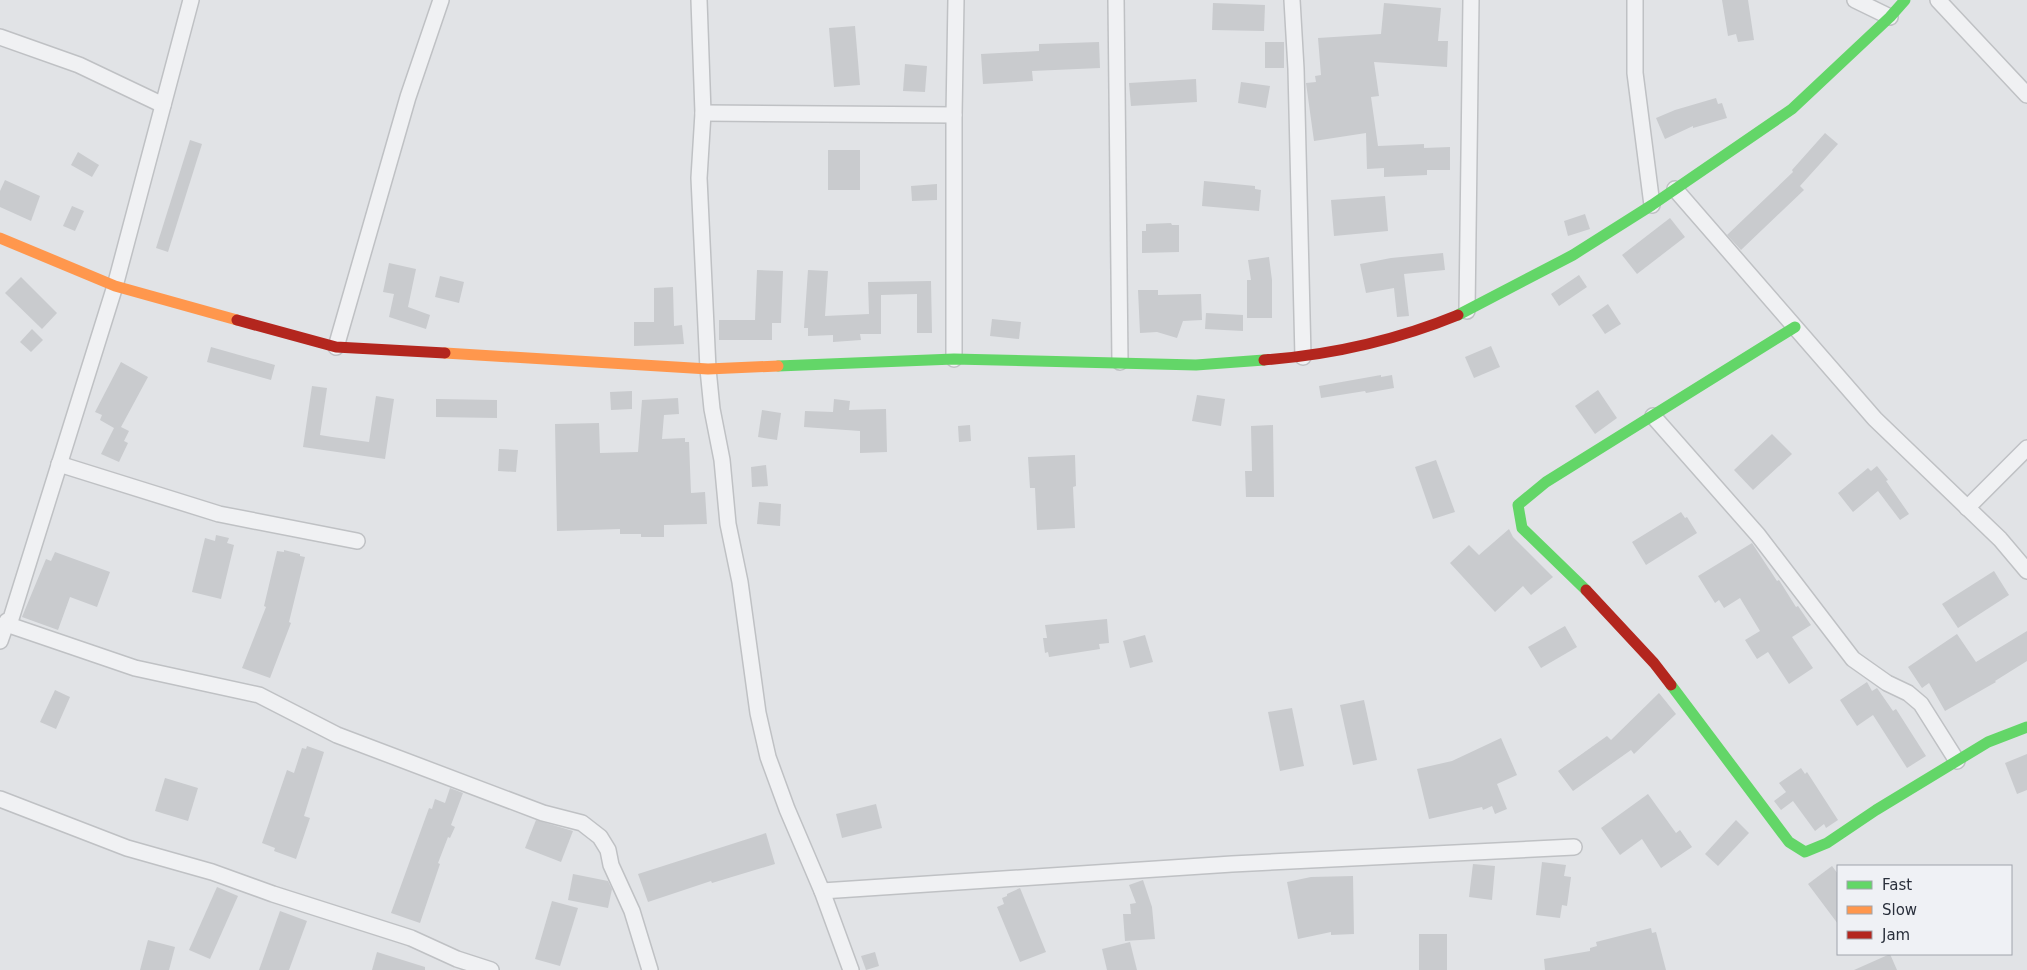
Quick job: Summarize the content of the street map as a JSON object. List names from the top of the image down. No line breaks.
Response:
{"legend":["Fast","Slow","Jam"]}
